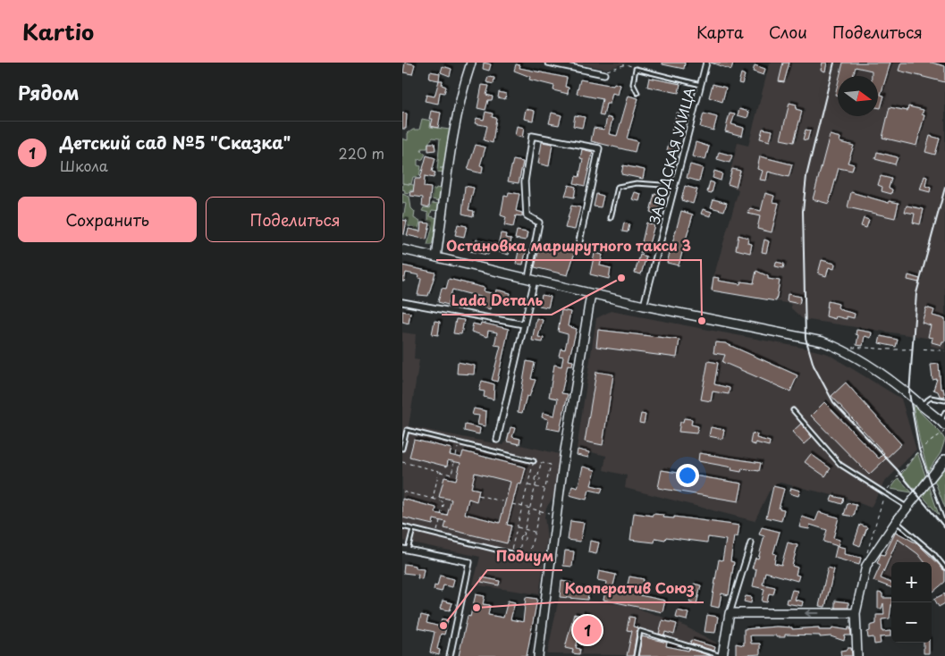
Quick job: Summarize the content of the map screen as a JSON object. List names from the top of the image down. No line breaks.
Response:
{"streets":{"street":["ЗАВОДСКАЯ УЛИЦА"]},"places":["Lada Dеталь","Остановка маршрутного такси 3","Кооператив Союз","Подиум"],"north":"right","page":{"header":"Kartio","nav":["Карта","Слои","Поделиться"],"heading":"Рядом","list":[{"mark":"1","name":"Детский сад №5 \"Сказка\"","note":"Школа","value":"220 m"}],"buttons":["Сохранить","Поделиться"],"map_buttons":["+","−"],"pins":"1"}}
